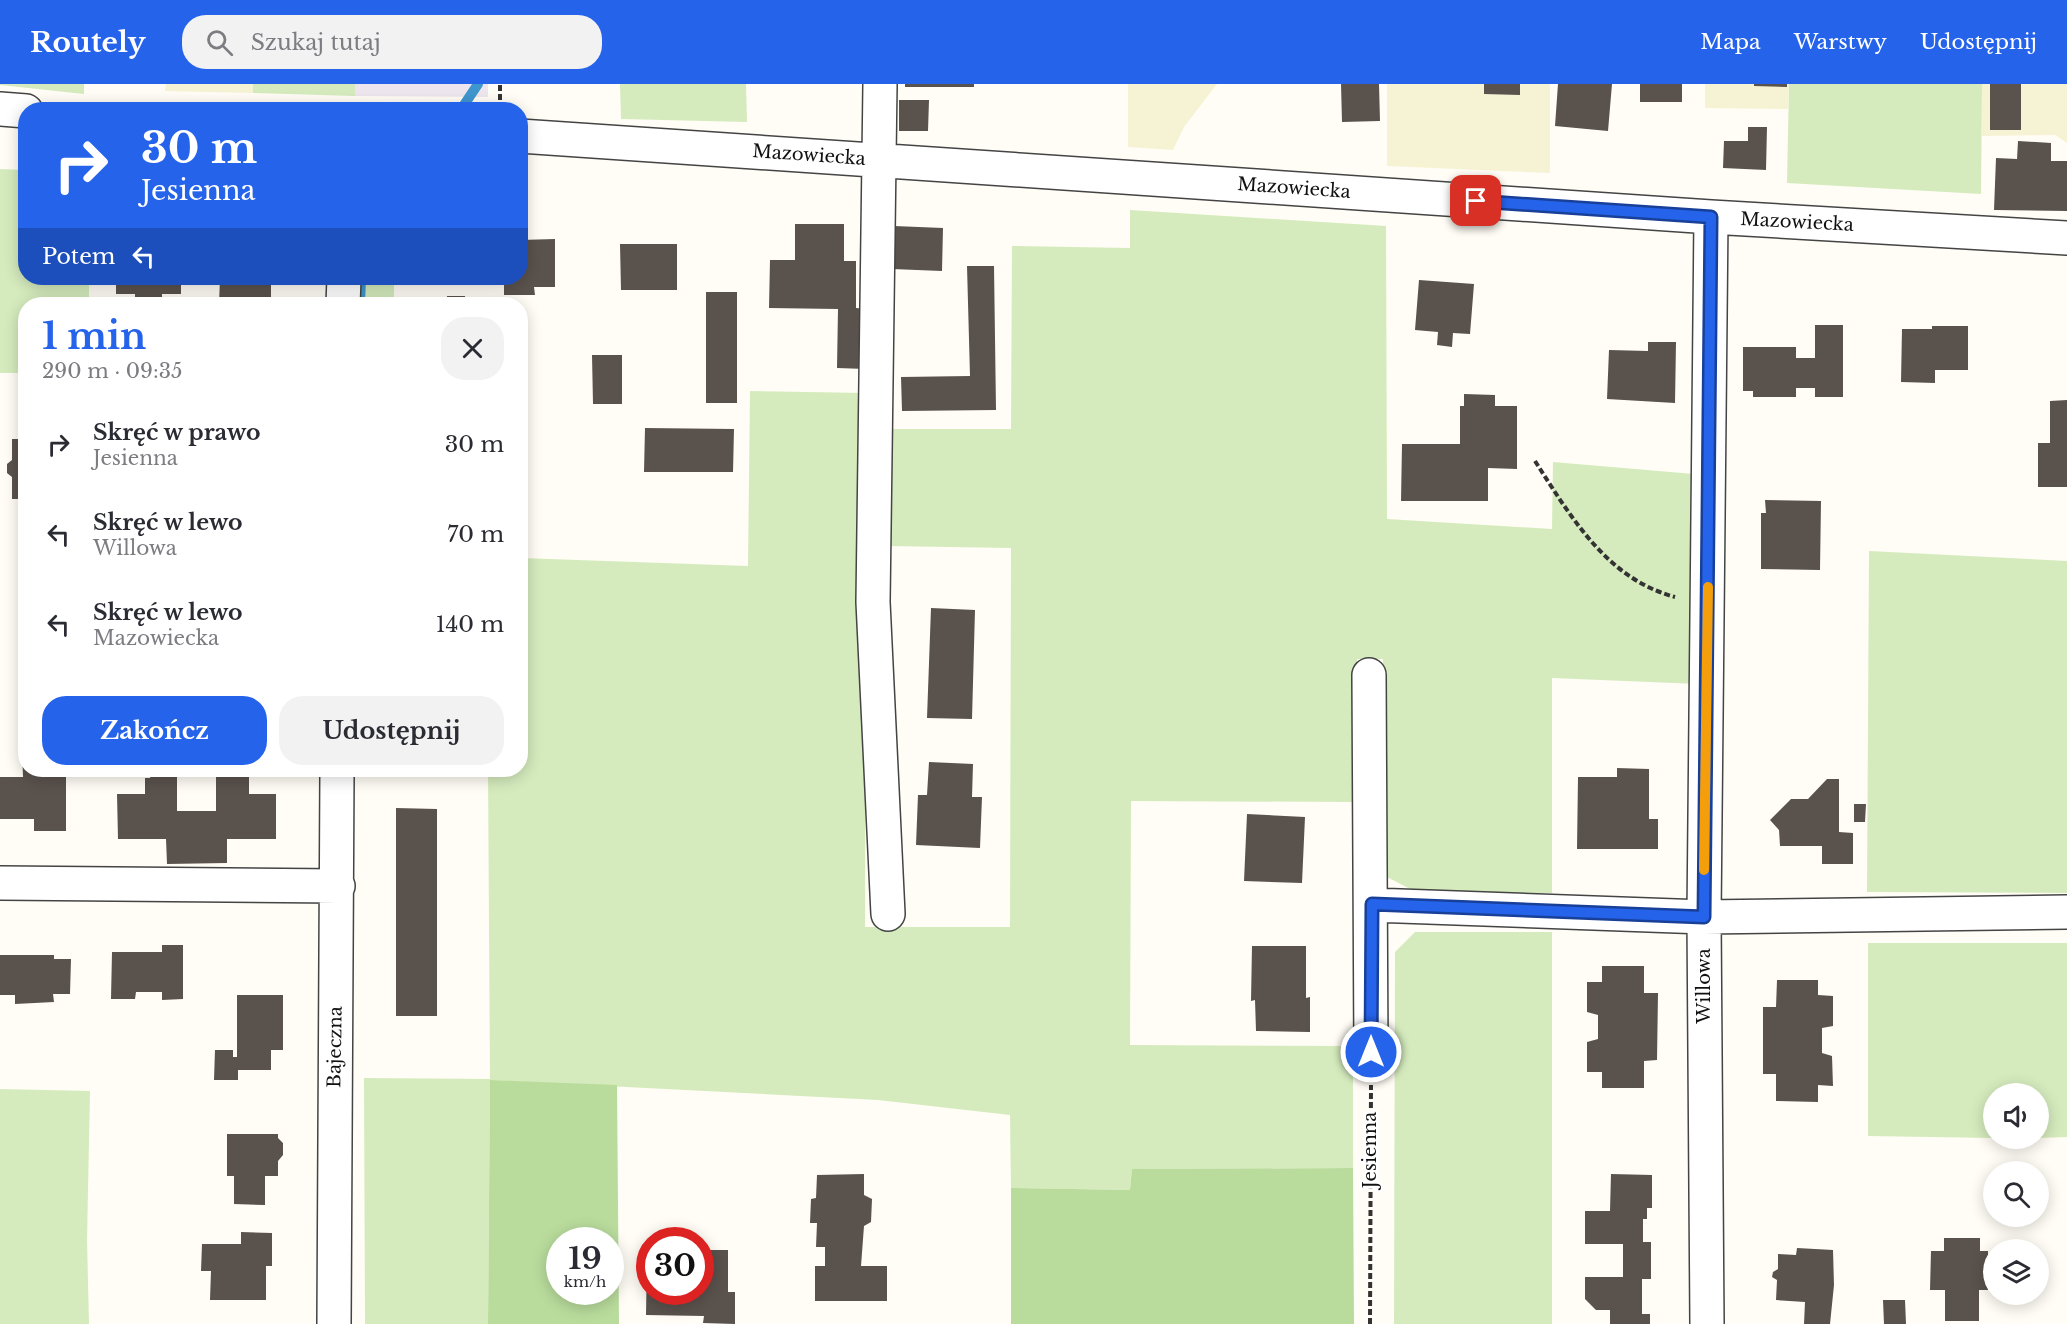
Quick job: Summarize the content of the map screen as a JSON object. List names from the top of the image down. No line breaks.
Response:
{"streets":{"street":["Mazowiecka","Willowa","Bajeczna"],"path":["Jesienna"]},"crossings":[["Mazowiecka","Willowa"]],"page":{"header":"Routely","search":"Szukaj tutaj","nav":["Mapa","Warstwy","Udostępnij"],"turn":["30 m","Jesienna"],"then":"Potem","heading":["1 min","290 m · 09:35"],"list":[{"name":"Skręć w prawo","note":"Jesienna","value":"30 m"},{"name":"Skręć w lewo","note":"Willowa","value":"70 m"},{"name":"Skręć w lewo","note":"Mazowiecka","value":"140 m"}],"buttons":["Zakończ","Udostępnij"],"speed":"19 km/h","limit":"30"}}
